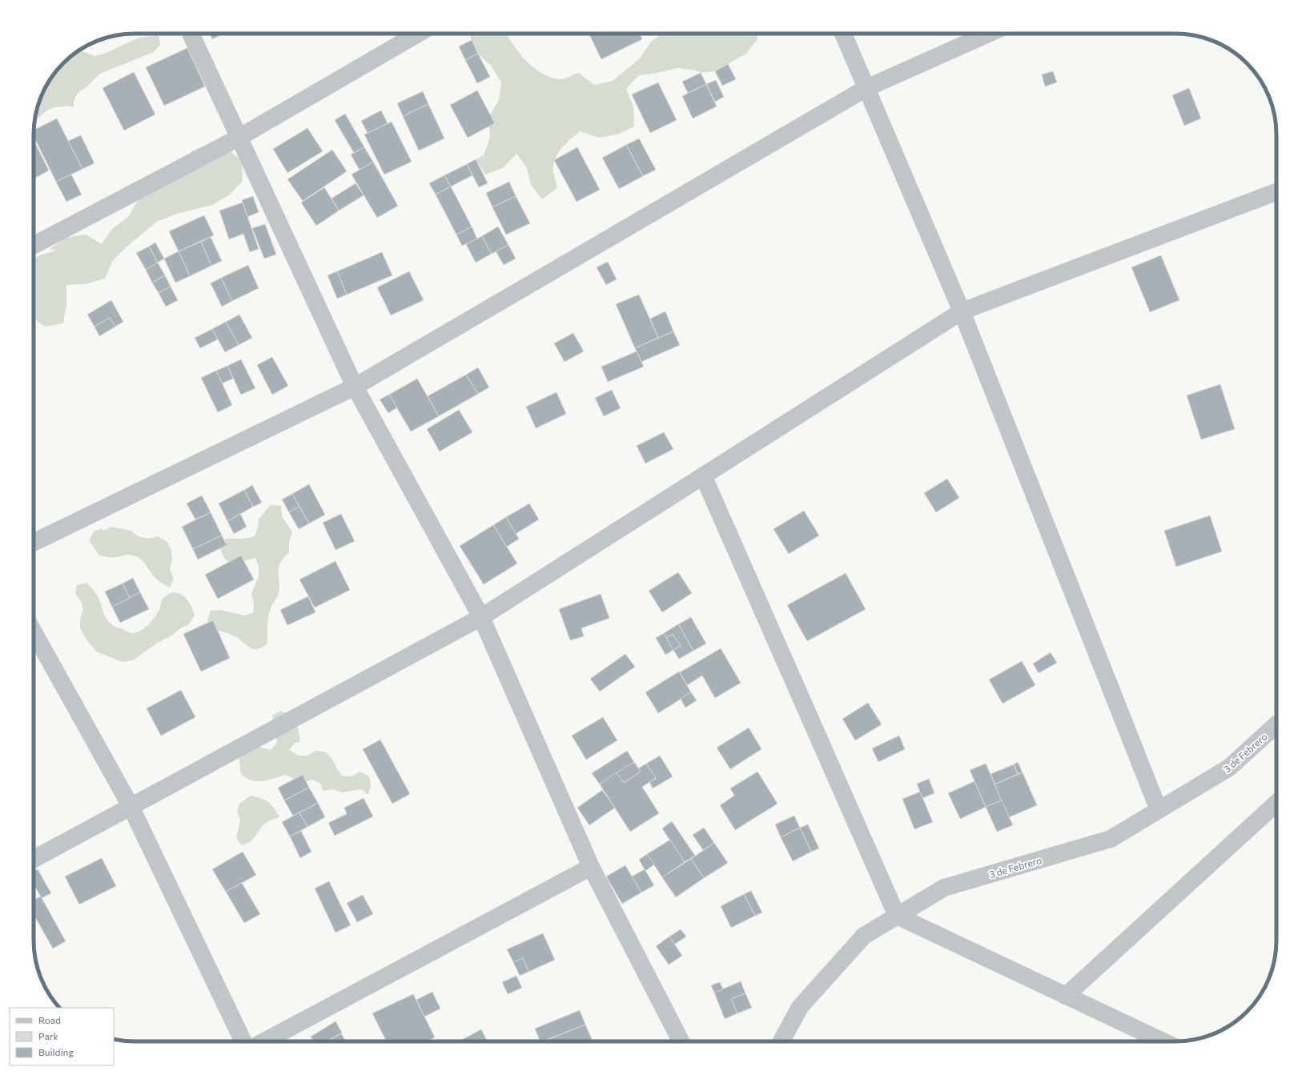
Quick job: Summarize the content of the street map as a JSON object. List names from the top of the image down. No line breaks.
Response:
{"streets":{"street":["3 de Febrero"]},"legend":["Road","Park","Building"]}
